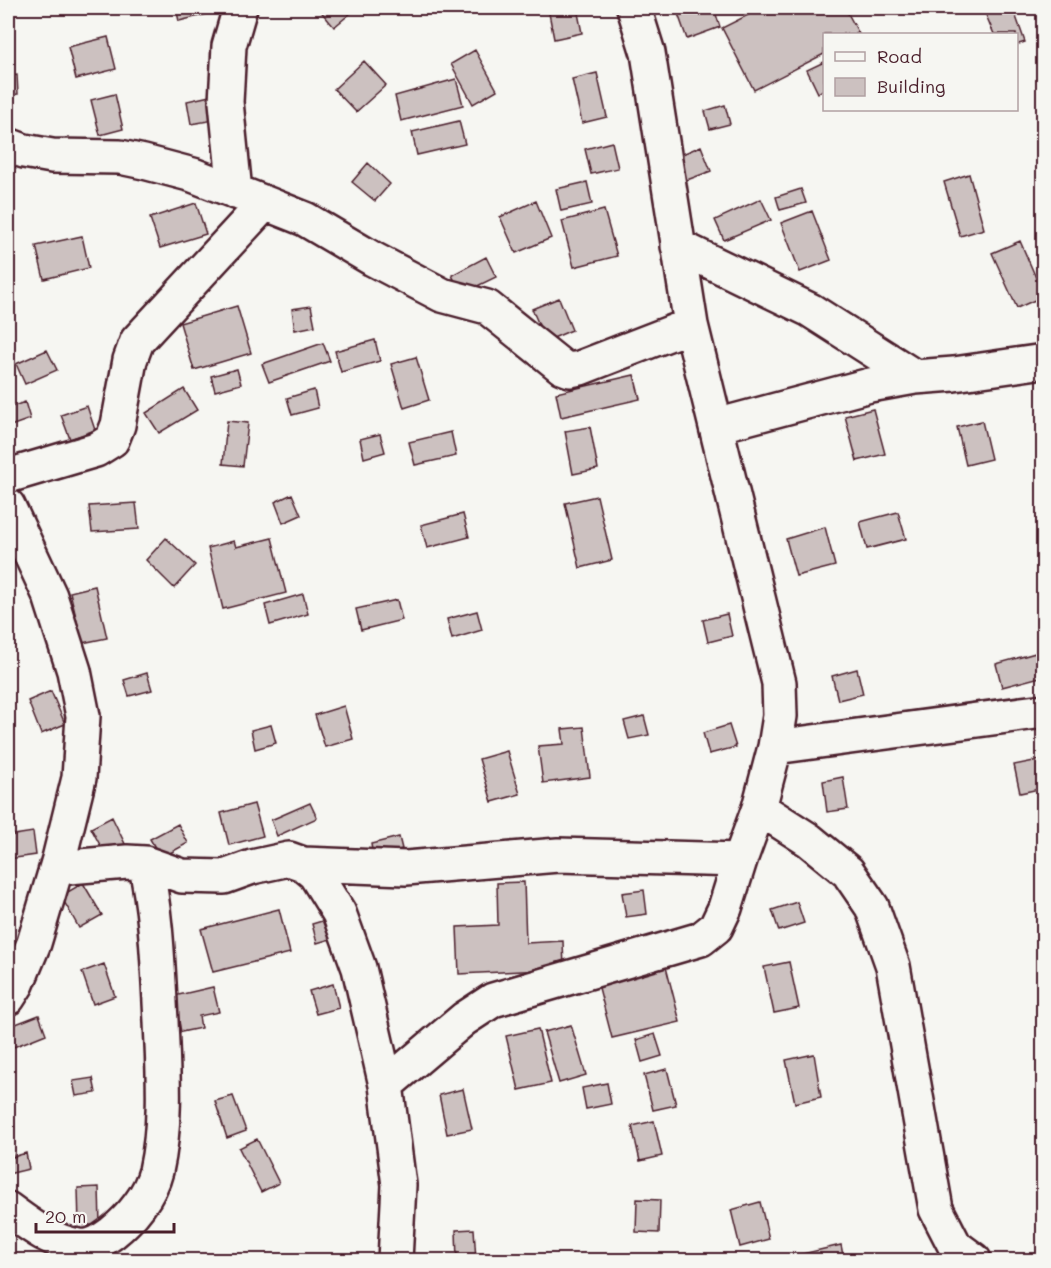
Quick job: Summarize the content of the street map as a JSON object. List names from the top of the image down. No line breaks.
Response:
{"legend":["Road","Building"],"scale_bar":"20 m"}
